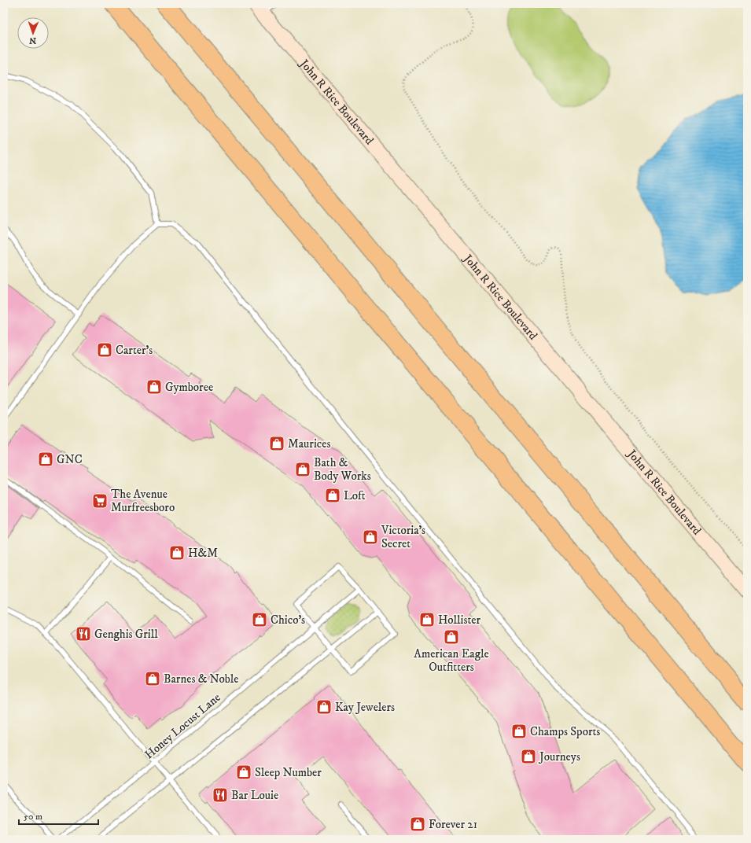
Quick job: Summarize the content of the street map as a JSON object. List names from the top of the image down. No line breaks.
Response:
{"streets":{"street":["John R Rice Boulevard"],"lane":["Honey Locust Lane"]},"places":{"shop":["Carter's","Gymboree","Maurices","GNC","Bath & Body Works","Loft","Victoria's Secret","H&M","Chico's","Hollister","American Eagle Outfitters","Barnes & Noble","Kay Jewelers","Champs Sports","Journeys","Sleep Number","Forever 21"],"supermarket":["The Avenue Murfreesboro"],"restaurant":["Genghis Grill","Bar Louie"]},"scale_bar":"50 m","north":"bottom"}
